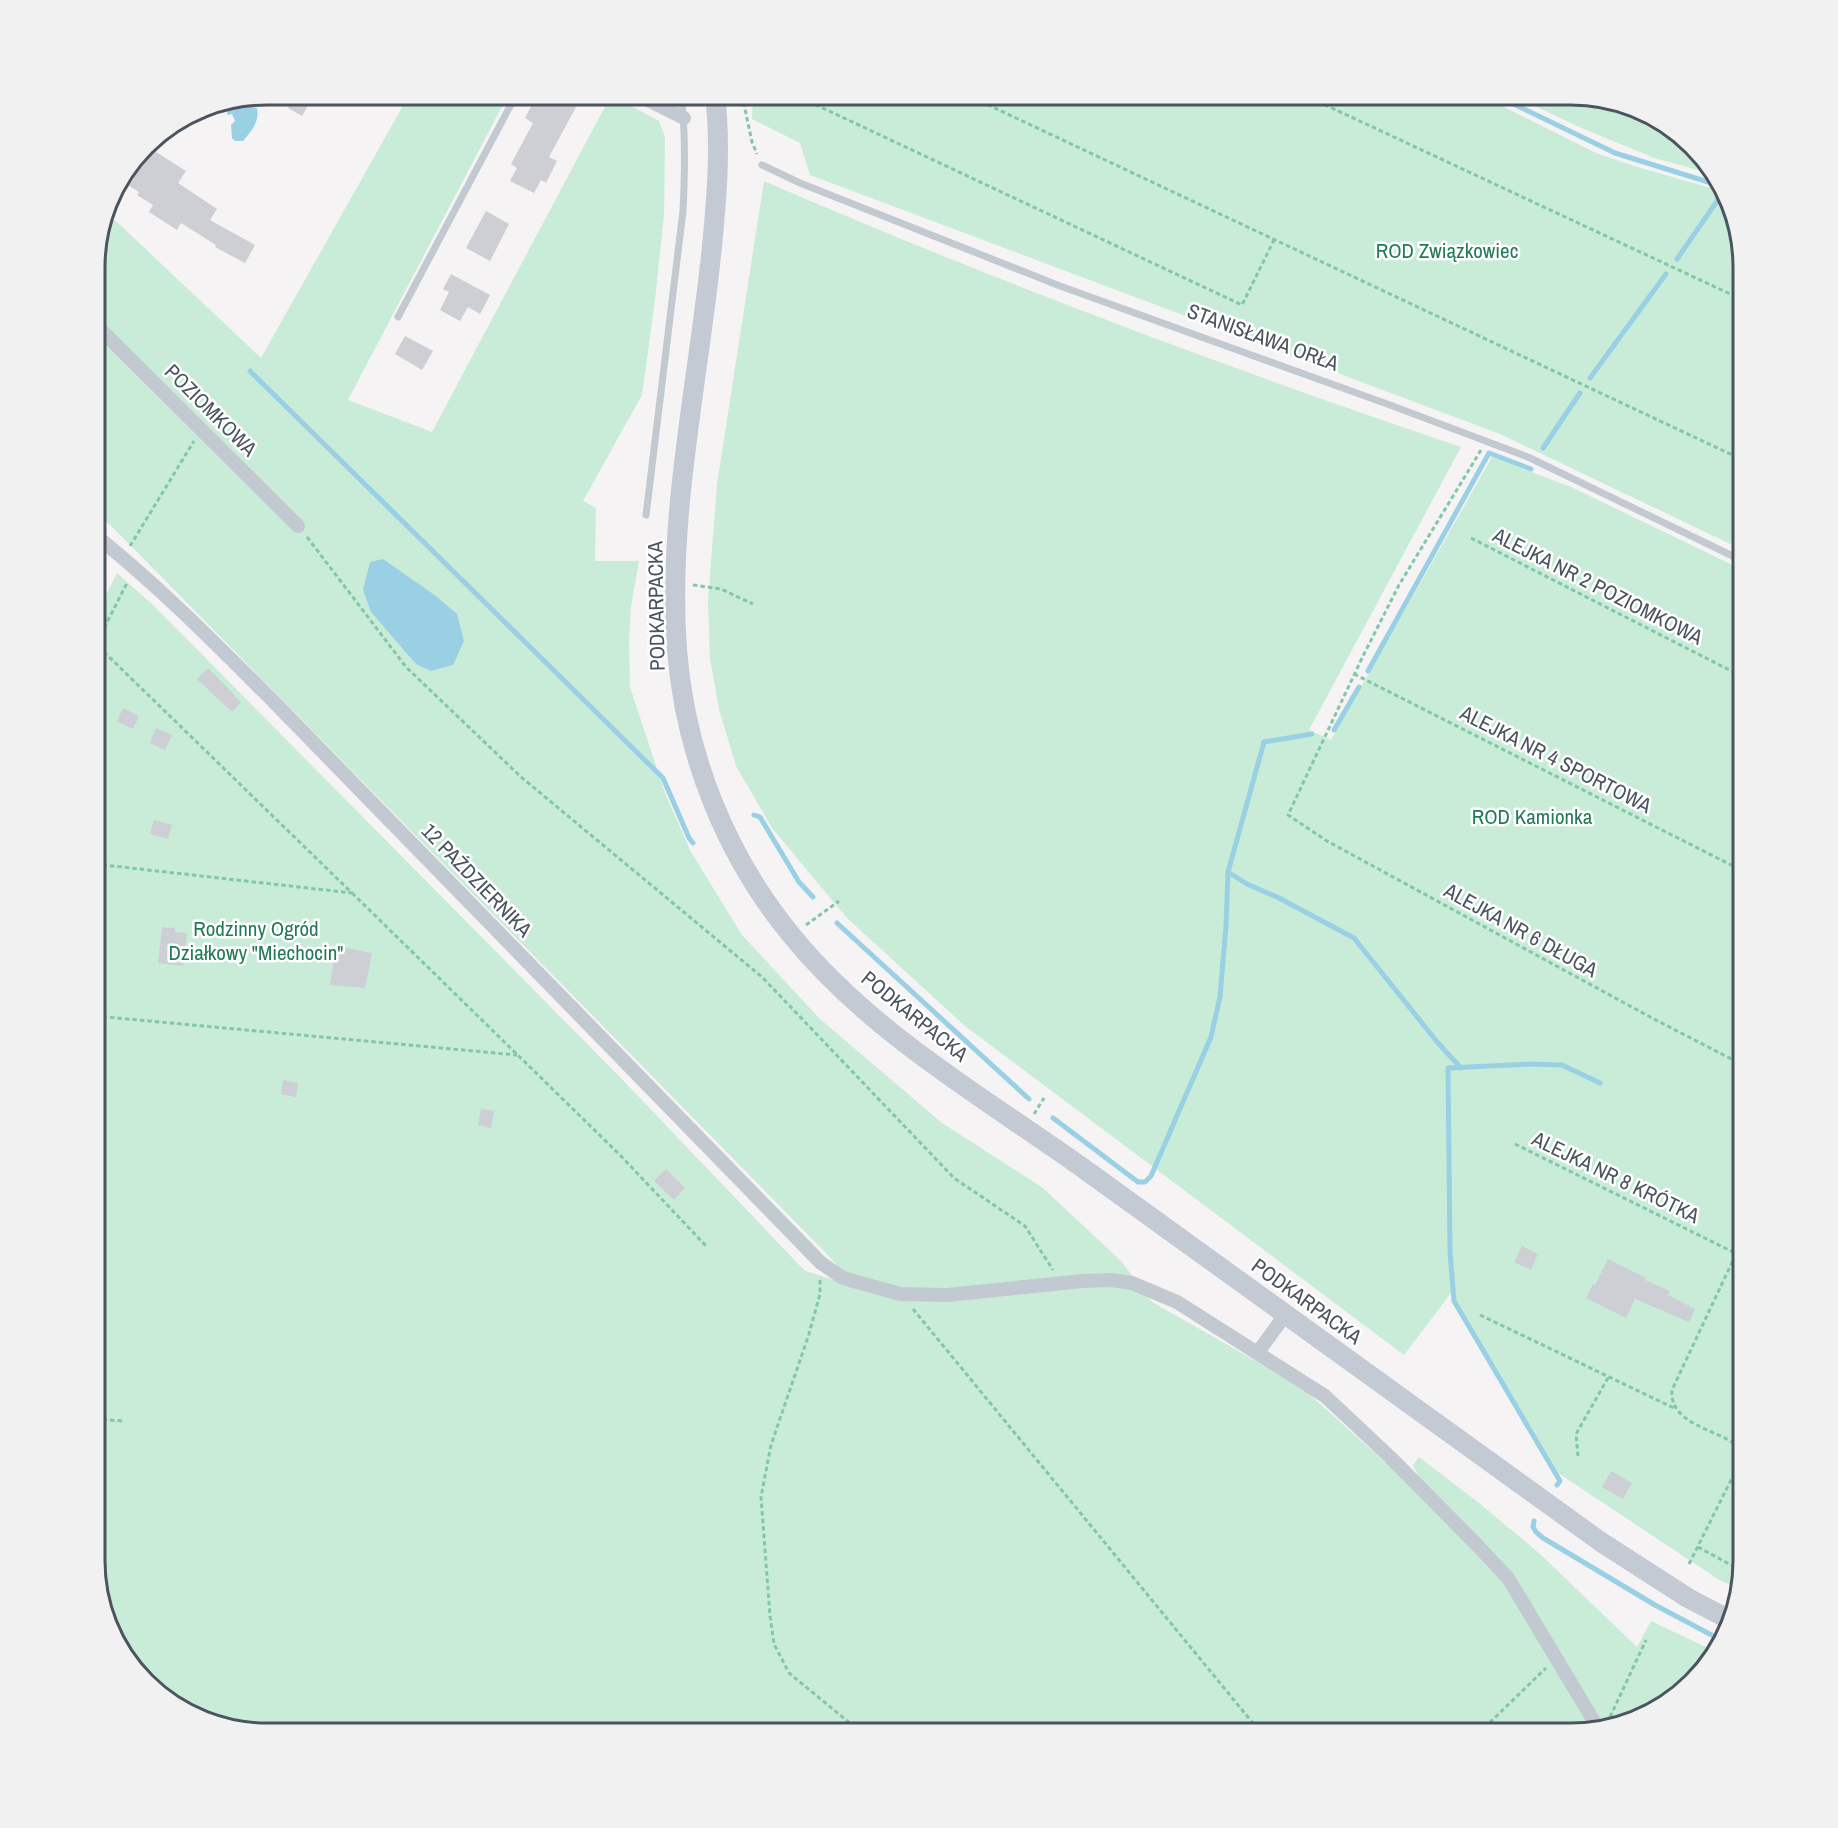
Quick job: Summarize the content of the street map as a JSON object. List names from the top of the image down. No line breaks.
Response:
{"streets":{"main road":["PODKARPACKA"],"street":["POZIOMKOWA","12 PAŹDZIERNIKA"],"lane":["STANISŁAWA ORŁA"],"path":["ALEJKA NR 2 POZIOMKOWA","ALEJKA NR 4 SPORTOWA","ALEJKA NR 6 DŁUGA","ALEJKA NR 8 KRÓTKA"]},"crossings":[["ALEJKA NR 4 SPORTOWA","ALEJKA NR 6 DŁUGA"]],"parks":["ROD Związkowiec","ROD Kamionka","Rodzinny Ogród Działkowy \"Miechocin\""]}
